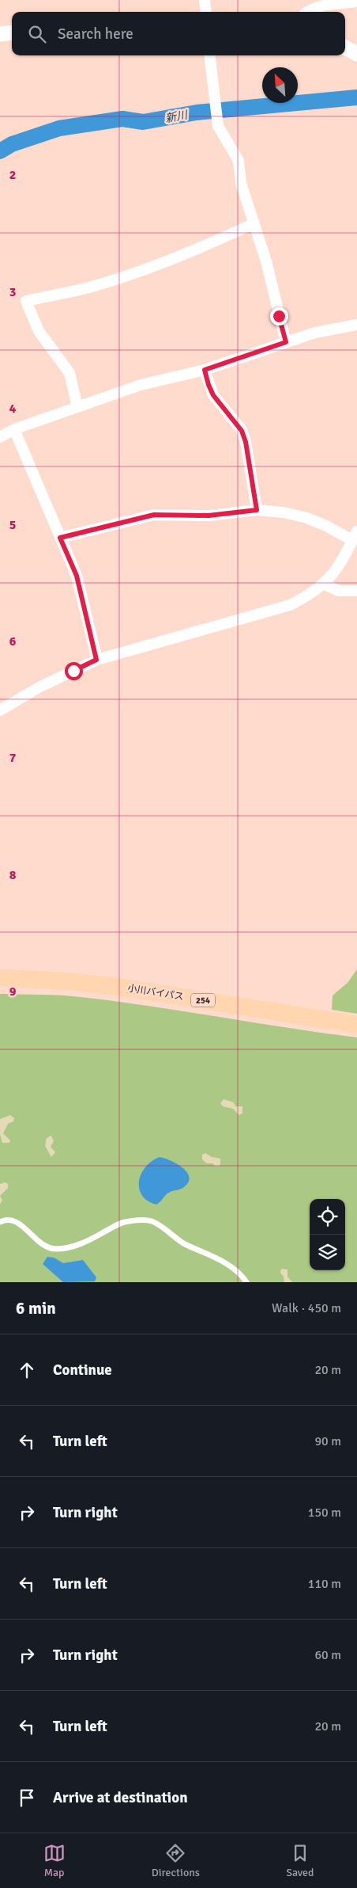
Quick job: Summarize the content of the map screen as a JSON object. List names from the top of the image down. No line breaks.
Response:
{"streets":{"highway":["小川バイパス","254"]},"water":["新川"],"north":"top left","page":{"search":"Search here","heading":["6 min","Walk · 450 m"],"list":[["Continue","20 m"],["Turn left","90 m"],["Turn right","150 m"],["Turn left","110 m"],["Turn right","60 m"],["Turn left","20 m"],"Arrive at destination"],"nav":["Map","Directions","Saved"]},"grid":{"rows":["2","3","4","5","6","7","8","9"]}}
